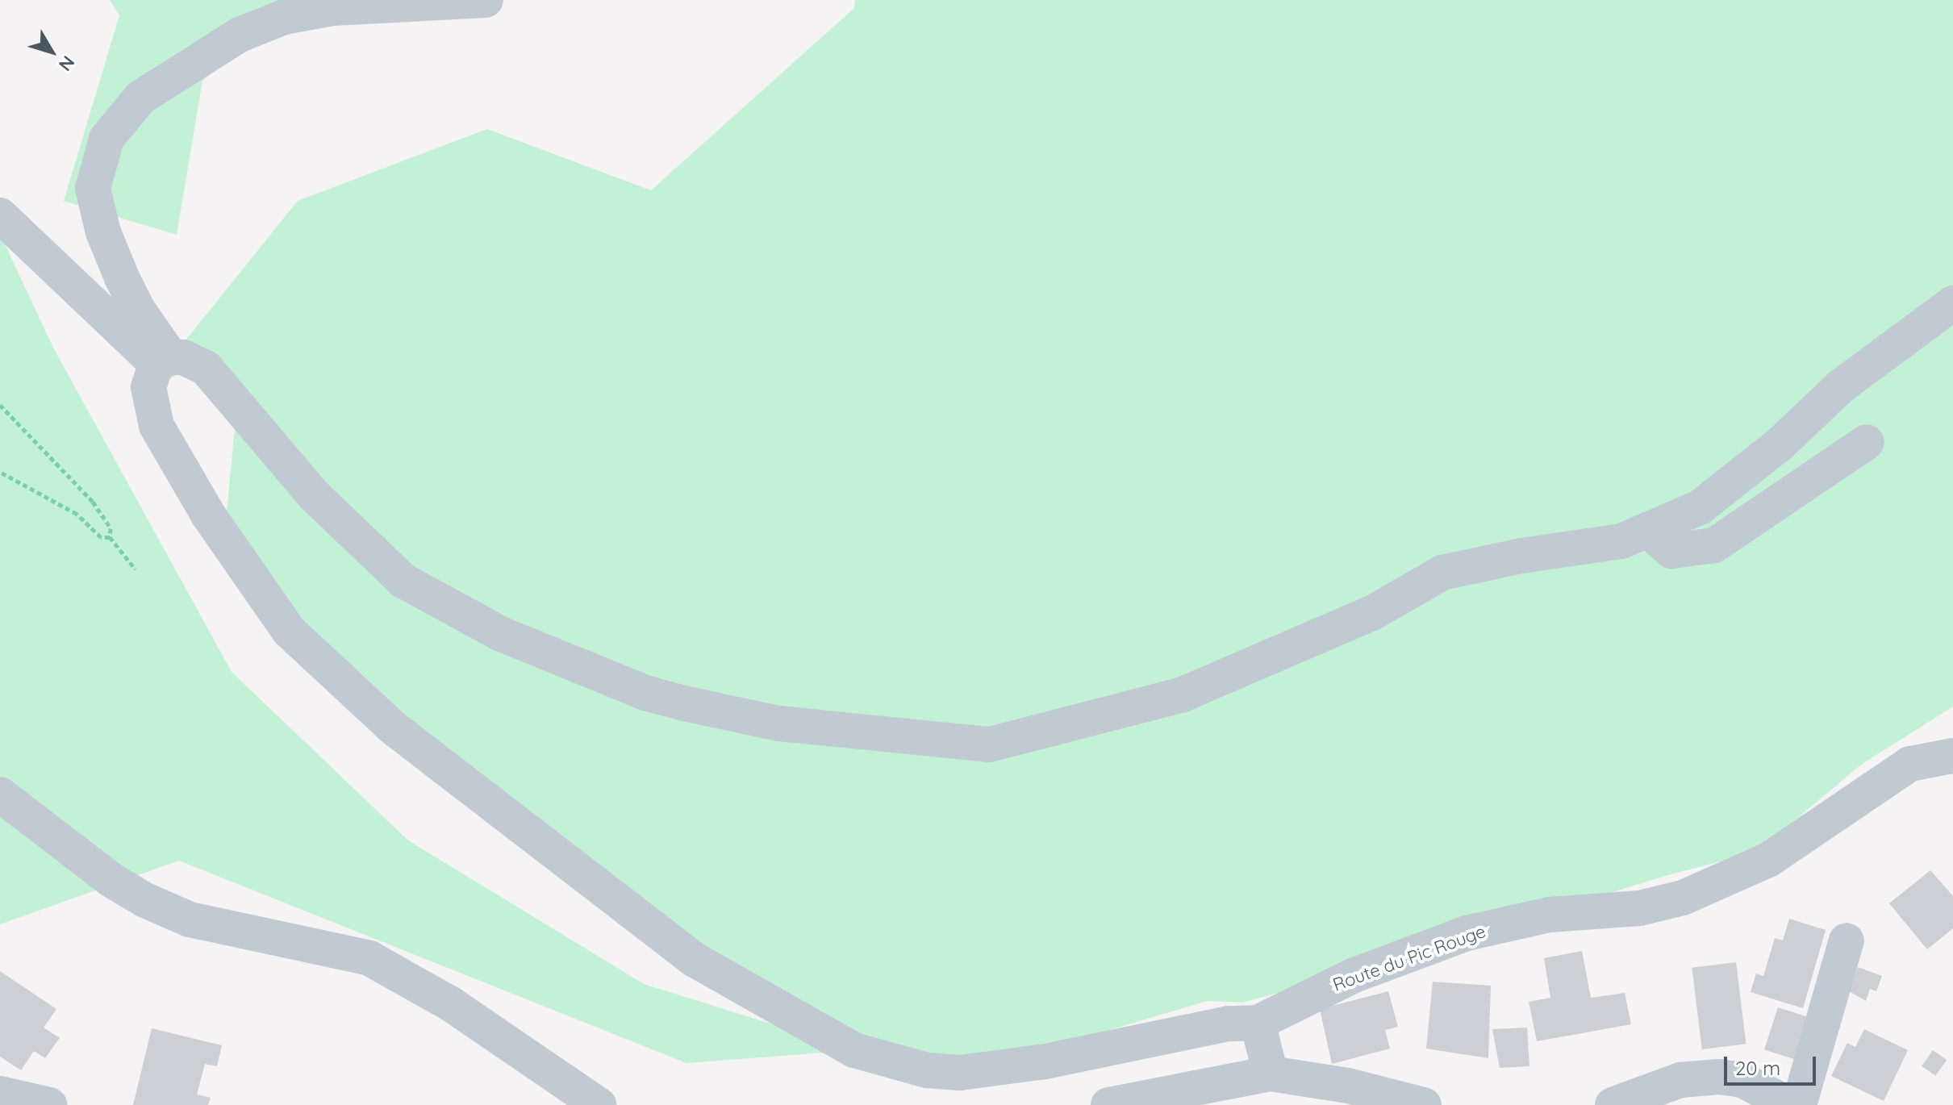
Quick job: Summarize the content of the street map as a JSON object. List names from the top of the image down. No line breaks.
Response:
{"streets":{"street":["Route du Pic Rouge"]},"scale_bar":"20 m","north":"bottom right"}
